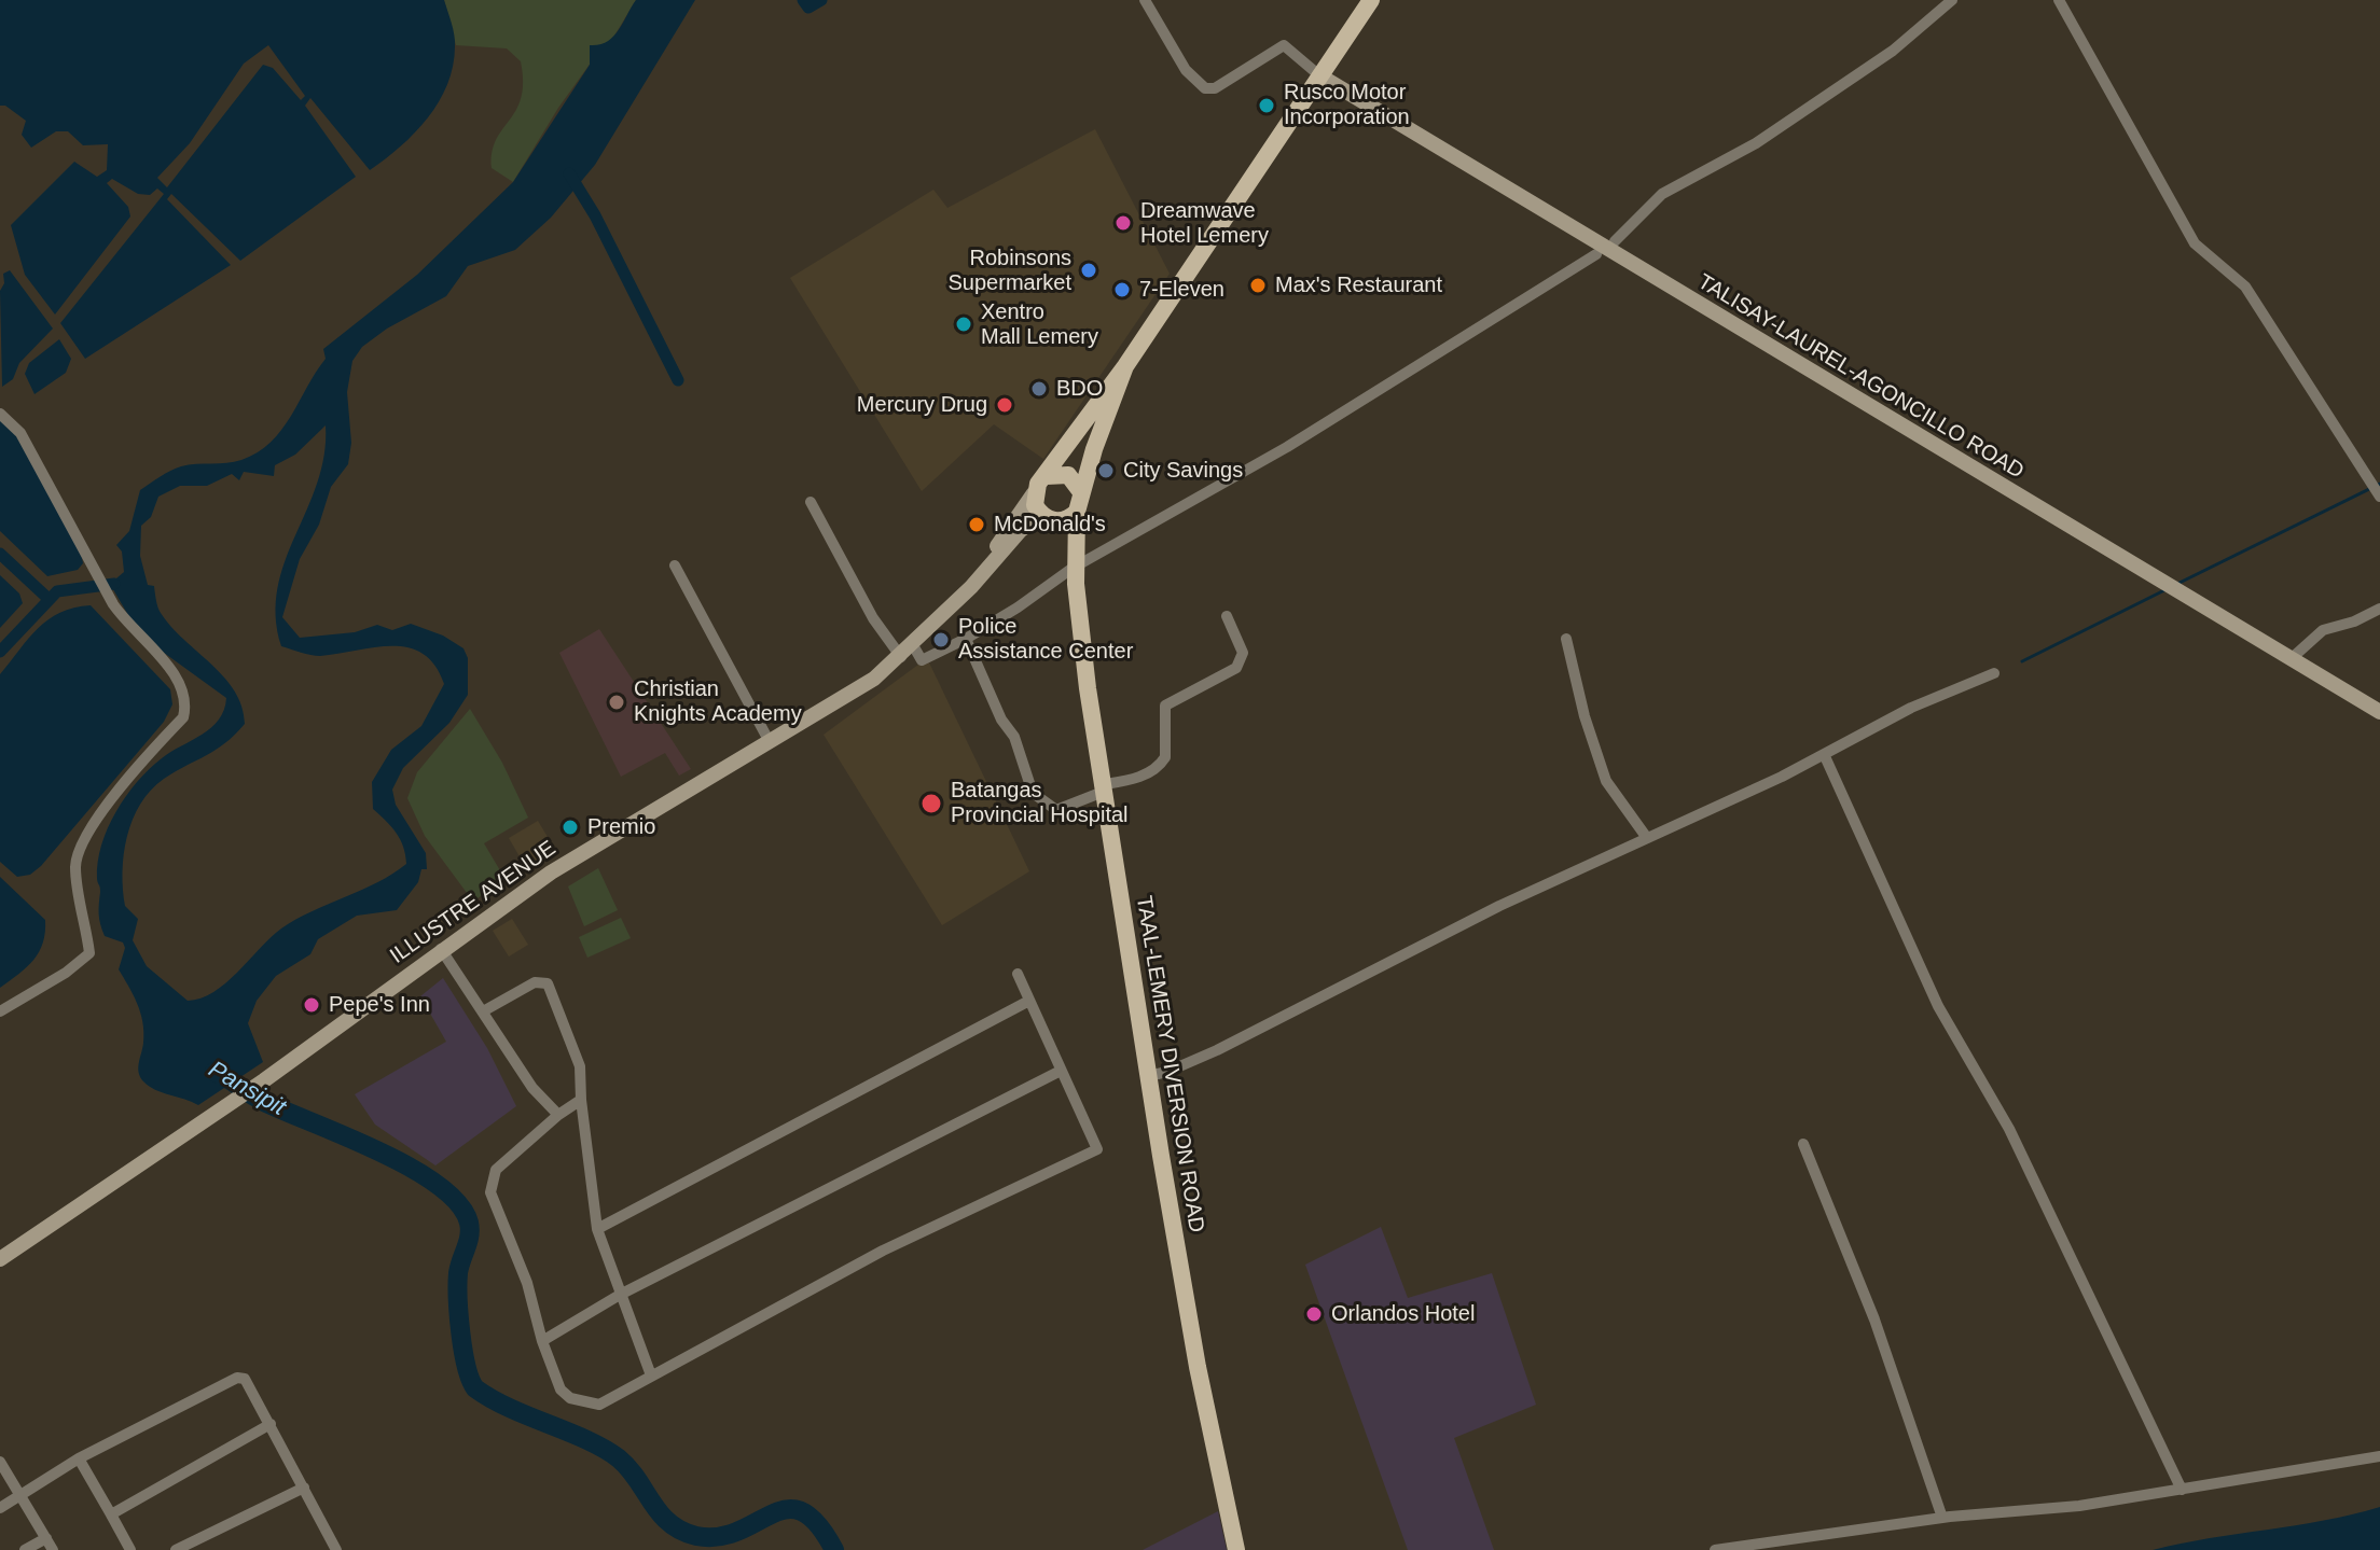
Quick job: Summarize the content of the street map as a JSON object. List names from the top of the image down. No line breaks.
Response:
{"streets":{"main road":["TALISAY-LAUREL-AGONCILLO ROAD","ILLUSTRE AVENUE","TAAL-LEMERY DIVERSION ROAD"]},"crossings":[["ILLUSTRE AVENUE","TAAL-LEMERY DIVERSION ROAD"]],"water":["Pansipit"],"places":["Rusco Motor Incorporation","Dreamwave Hotel Lemery","Robinsons Supermarket","Max's Restaurant","7-Eleven","Xentro Mall Lemery","BDO","Mercury Drug","City Savings","McDonald's","Police Assistance Center","Christian Knights Academy","Batangas Provincial Hospital","Premio","Pepe's Inn","Orlandos Hotel"]}
